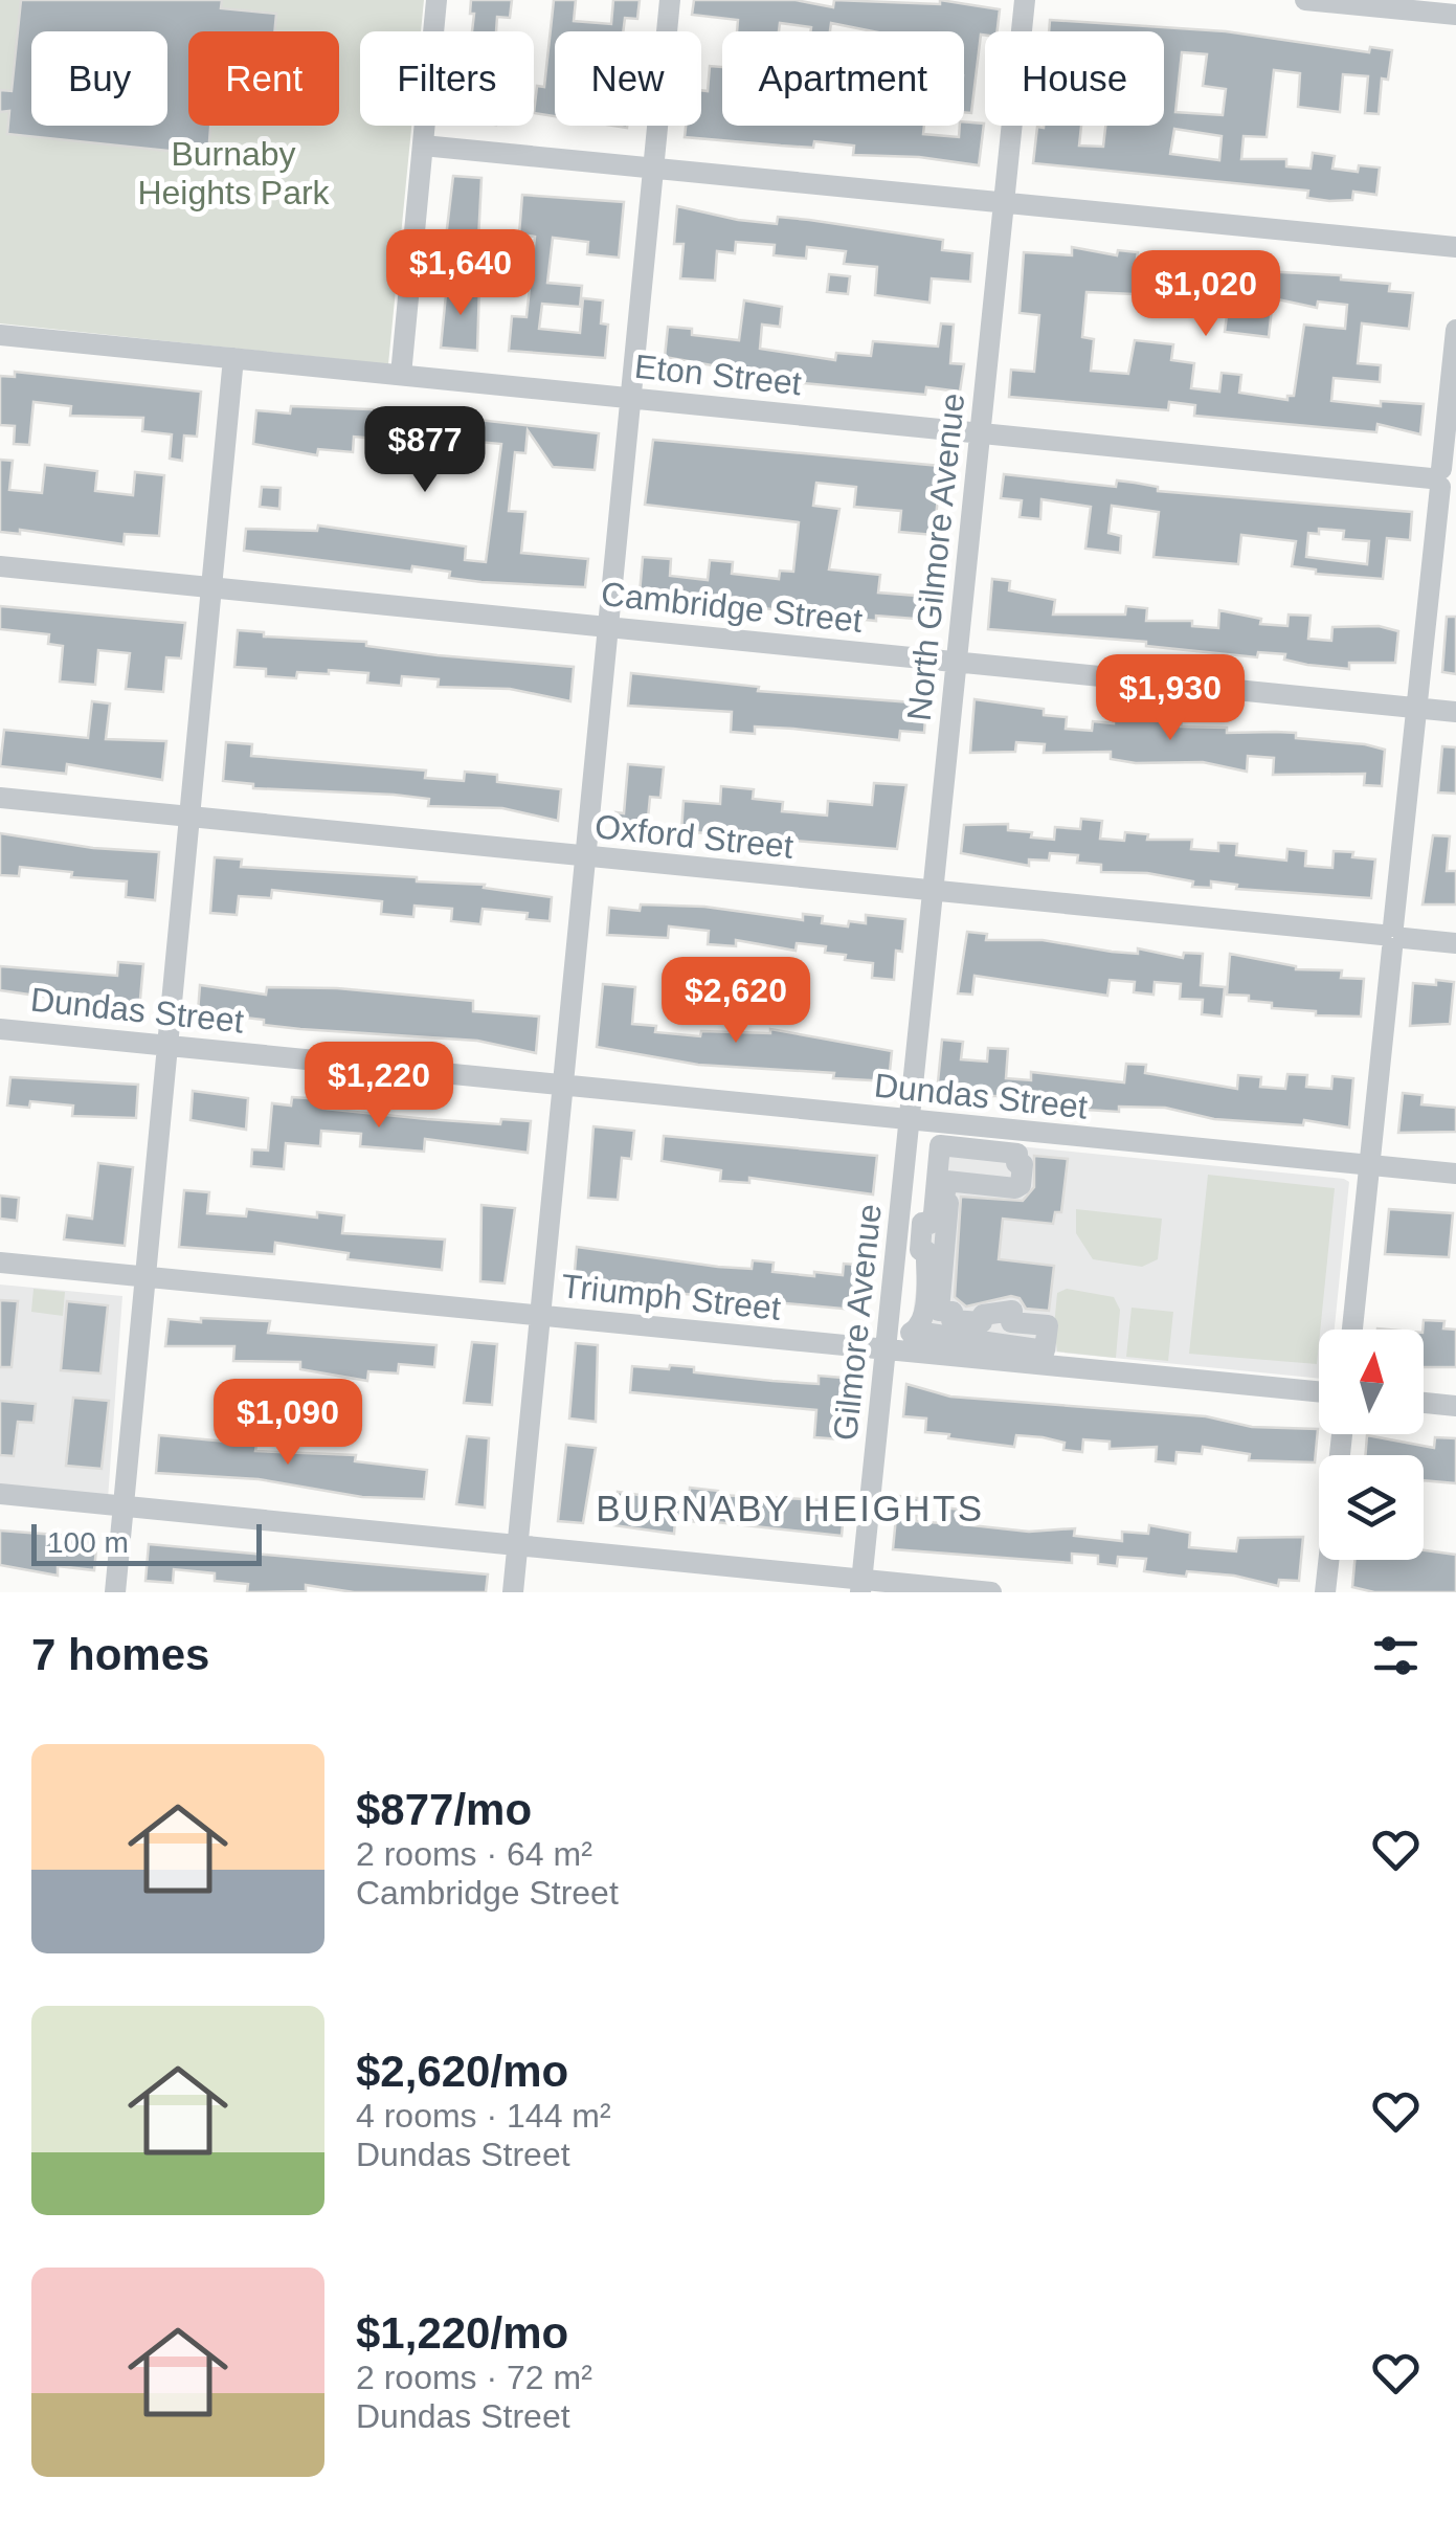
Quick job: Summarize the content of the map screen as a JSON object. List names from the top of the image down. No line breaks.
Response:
{"streets":{"street":["Eton Street","North Gilmore Avenue","Cambridge Street","Oxford Street","Dundas Street","Triumph Street","Gilmore Avenue"]},"crossings":[["Eton Street","North Gilmore Avenue"],["North Gilmore Avenue","Cambridge Street"],["North Gilmore Avenue","Oxford Street"],["North Gilmore Avenue","Dundas Street"],["North Gilmore Avenue","Gilmore Avenue"],["Dundas Street","Gilmore Avenue"],["Triumph Street","Gilmore Avenue"]],"districts":["BURNABY HEIGHTS"],"parks":["Burnaby Heights Park"],"scale_bar":"100 m","north":"top","page":{"chip":["Buy","Rent","Filters","New","Apartment","House"],"price":["$1,640","$1,020","$877","$1,930","$2,620","$1,220","$1,090"],"scale":"100 m","heading":"7 homes","list":[{"name":"$877/mo","note":"2 rooms · 64 m² · Cambridge Street"},{"name":"$2,620/mo","note":"4 rooms · 144 m² · Dundas Street"},{"name":"$1,220/mo","note":"2 rooms · 72 m² · Dundas Street"}]}}
